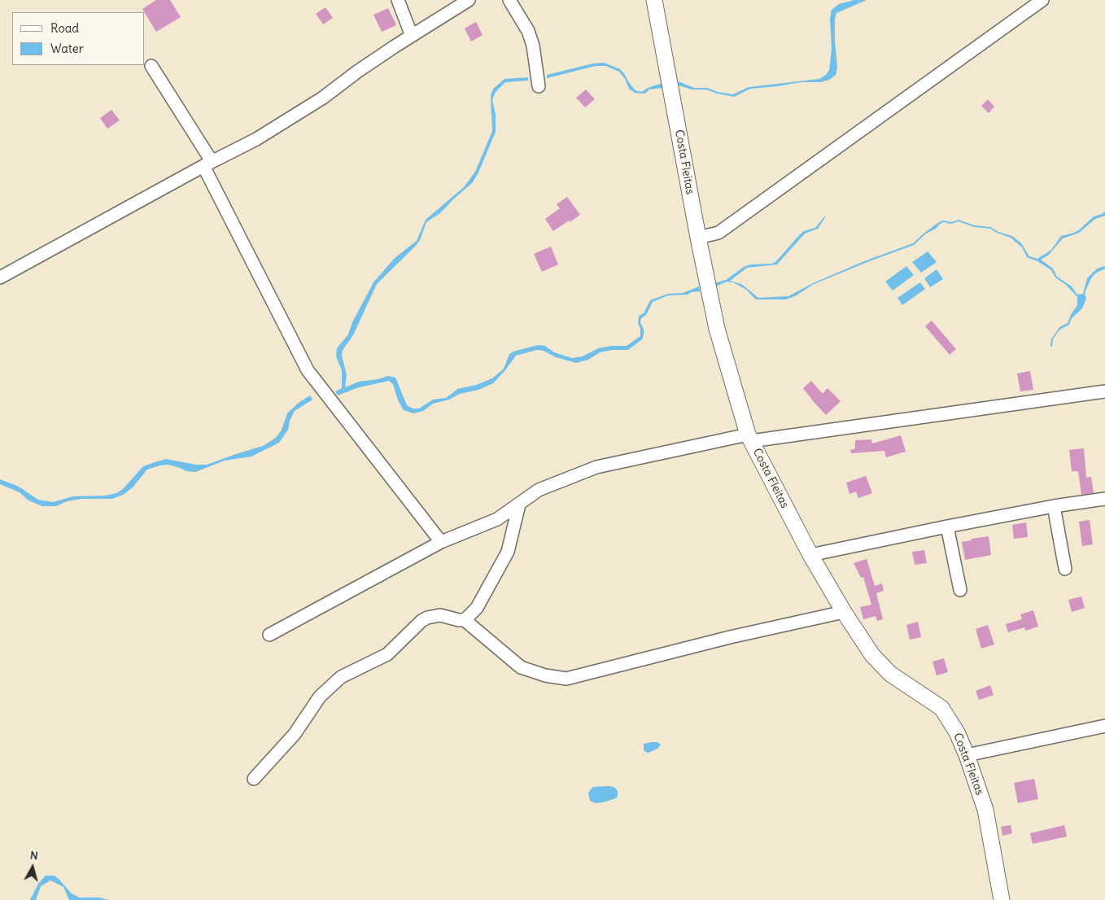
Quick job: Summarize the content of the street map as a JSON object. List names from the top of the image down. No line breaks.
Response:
{"streets":{"main road":["Costa Fleitas"]},"legend":["Road","Water"],"north":"top"}
